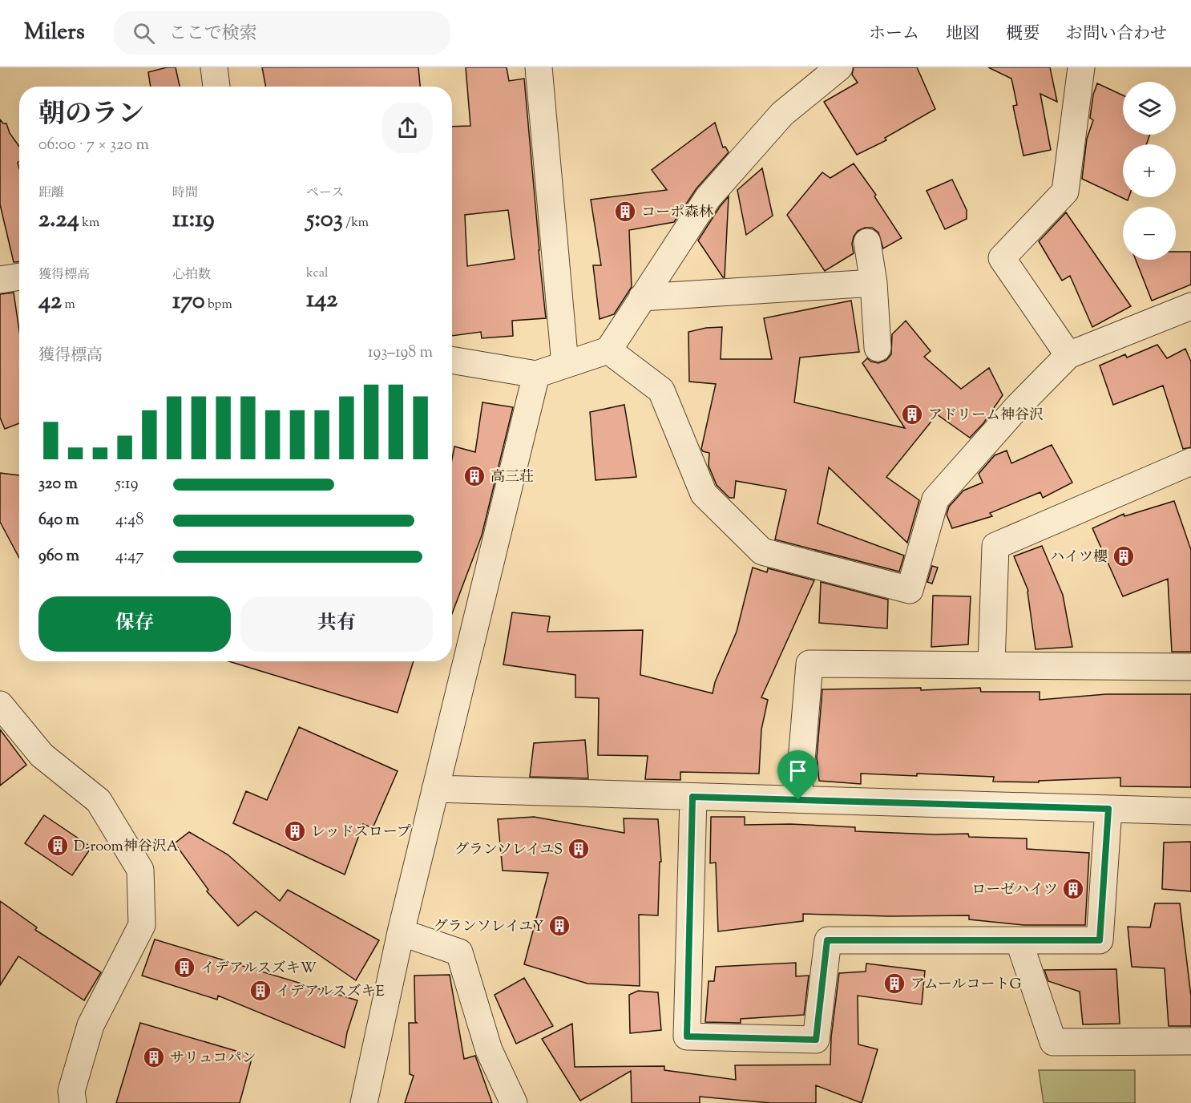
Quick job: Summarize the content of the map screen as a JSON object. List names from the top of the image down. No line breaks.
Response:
{"places":{"building":["コーポ森林","アドリーム神谷沢","高三荘","ハイツ櫻","レッドスロープ","D-room神谷沢A","グランソレイユS","ローゼハイツ","グランソレイユY","イデアルスズキW","アムールコートG","イデアルスズキE","サリュコパン"]},"page":{"header":"Milers","search":"ここで検索","nav":["ホーム","地図","概要","お問い合わせ"],"map_buttons":["+","−"],"heading":["朝のラン","06:00 · 7 × 320 m"],"stats":[["距離","2.24 km"],["時間","11:19"],["ペース","5:03 /km"],["獲得標高","42 m"],["心拍数","170 bpm"],["kcal","142"]],"chart":["獲得標高","193–198 m"],"list":[{"name":"320 m","note":"5:19"},{"name":"640 m","note":"4:48"},{"name":"960 m","note":"4:47"}],"buttons":["保存","共有"]}}
